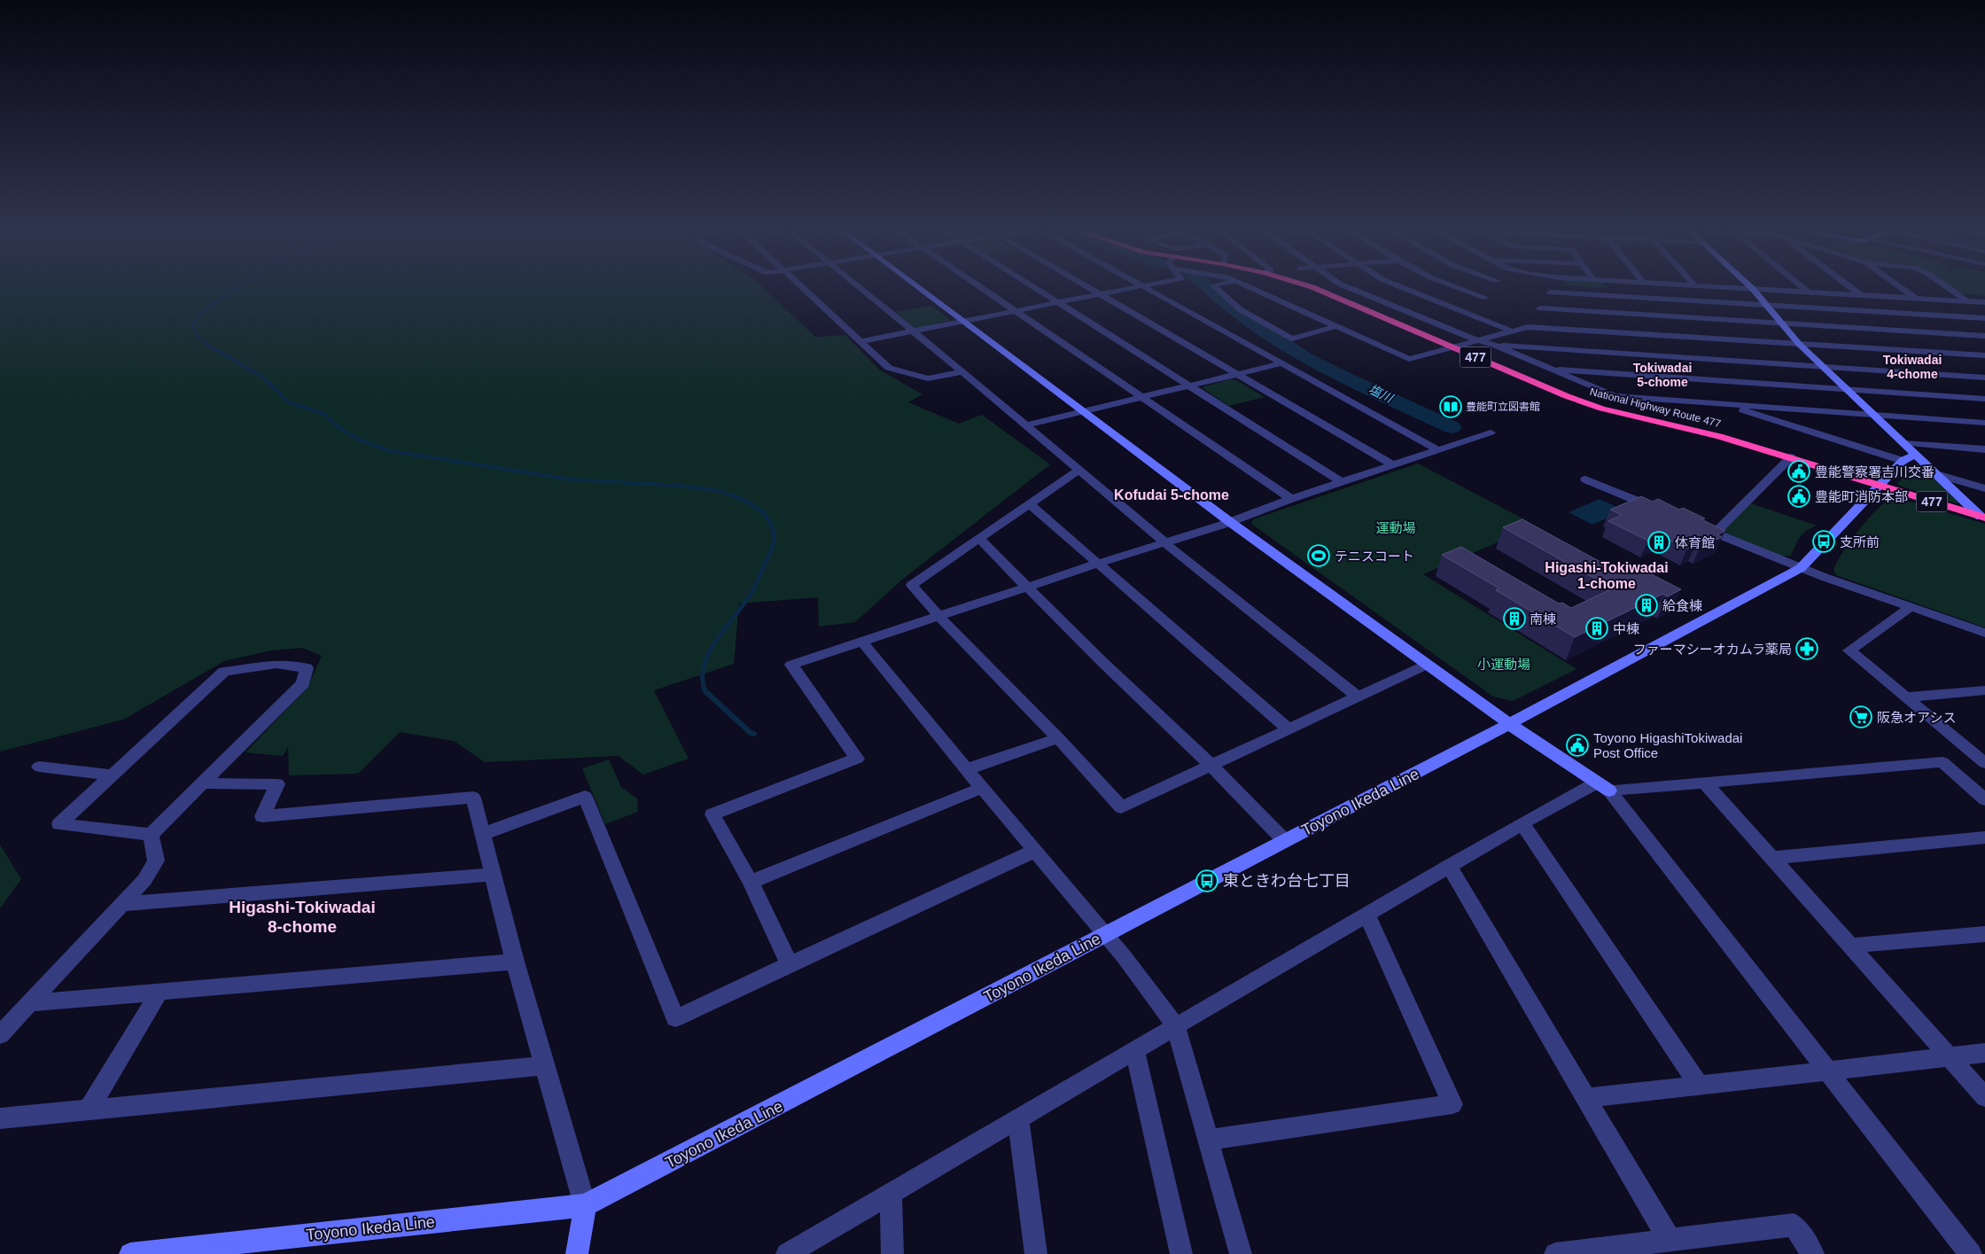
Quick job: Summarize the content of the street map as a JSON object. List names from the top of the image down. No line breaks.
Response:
{"streets":{"highway":["477","National Highway Route 477"],"street":["Toyono Ikeda Line"]},"crossings":[["National Highway Route 477","Toyono Ikeda Line"]],"districts":["Tokiwadai 4-chome","Tokiwadai 5-chome","Kofudai 5-chome","Higashi-Tokiwadai 1-chome","Higashi-Tokiwadai 8-chome"],"water":["塩川"],"parks":["運動場","小運動場"],"places":{"library":["豊能町立図書館"],"public building":["豊能警察署吉川交番","豊能町消防本部","Toyono HigashiTokiwadai Post Office"],"bus stop":["支所前","東ときわ台七丁目"],"building":["体育館","給食棟","南棟","中棟"],"sports":["テニスコート"],"pharmacy":["ファーマシーオカムラ薬局"],"supermarket":["阪急オアシス"]}}
